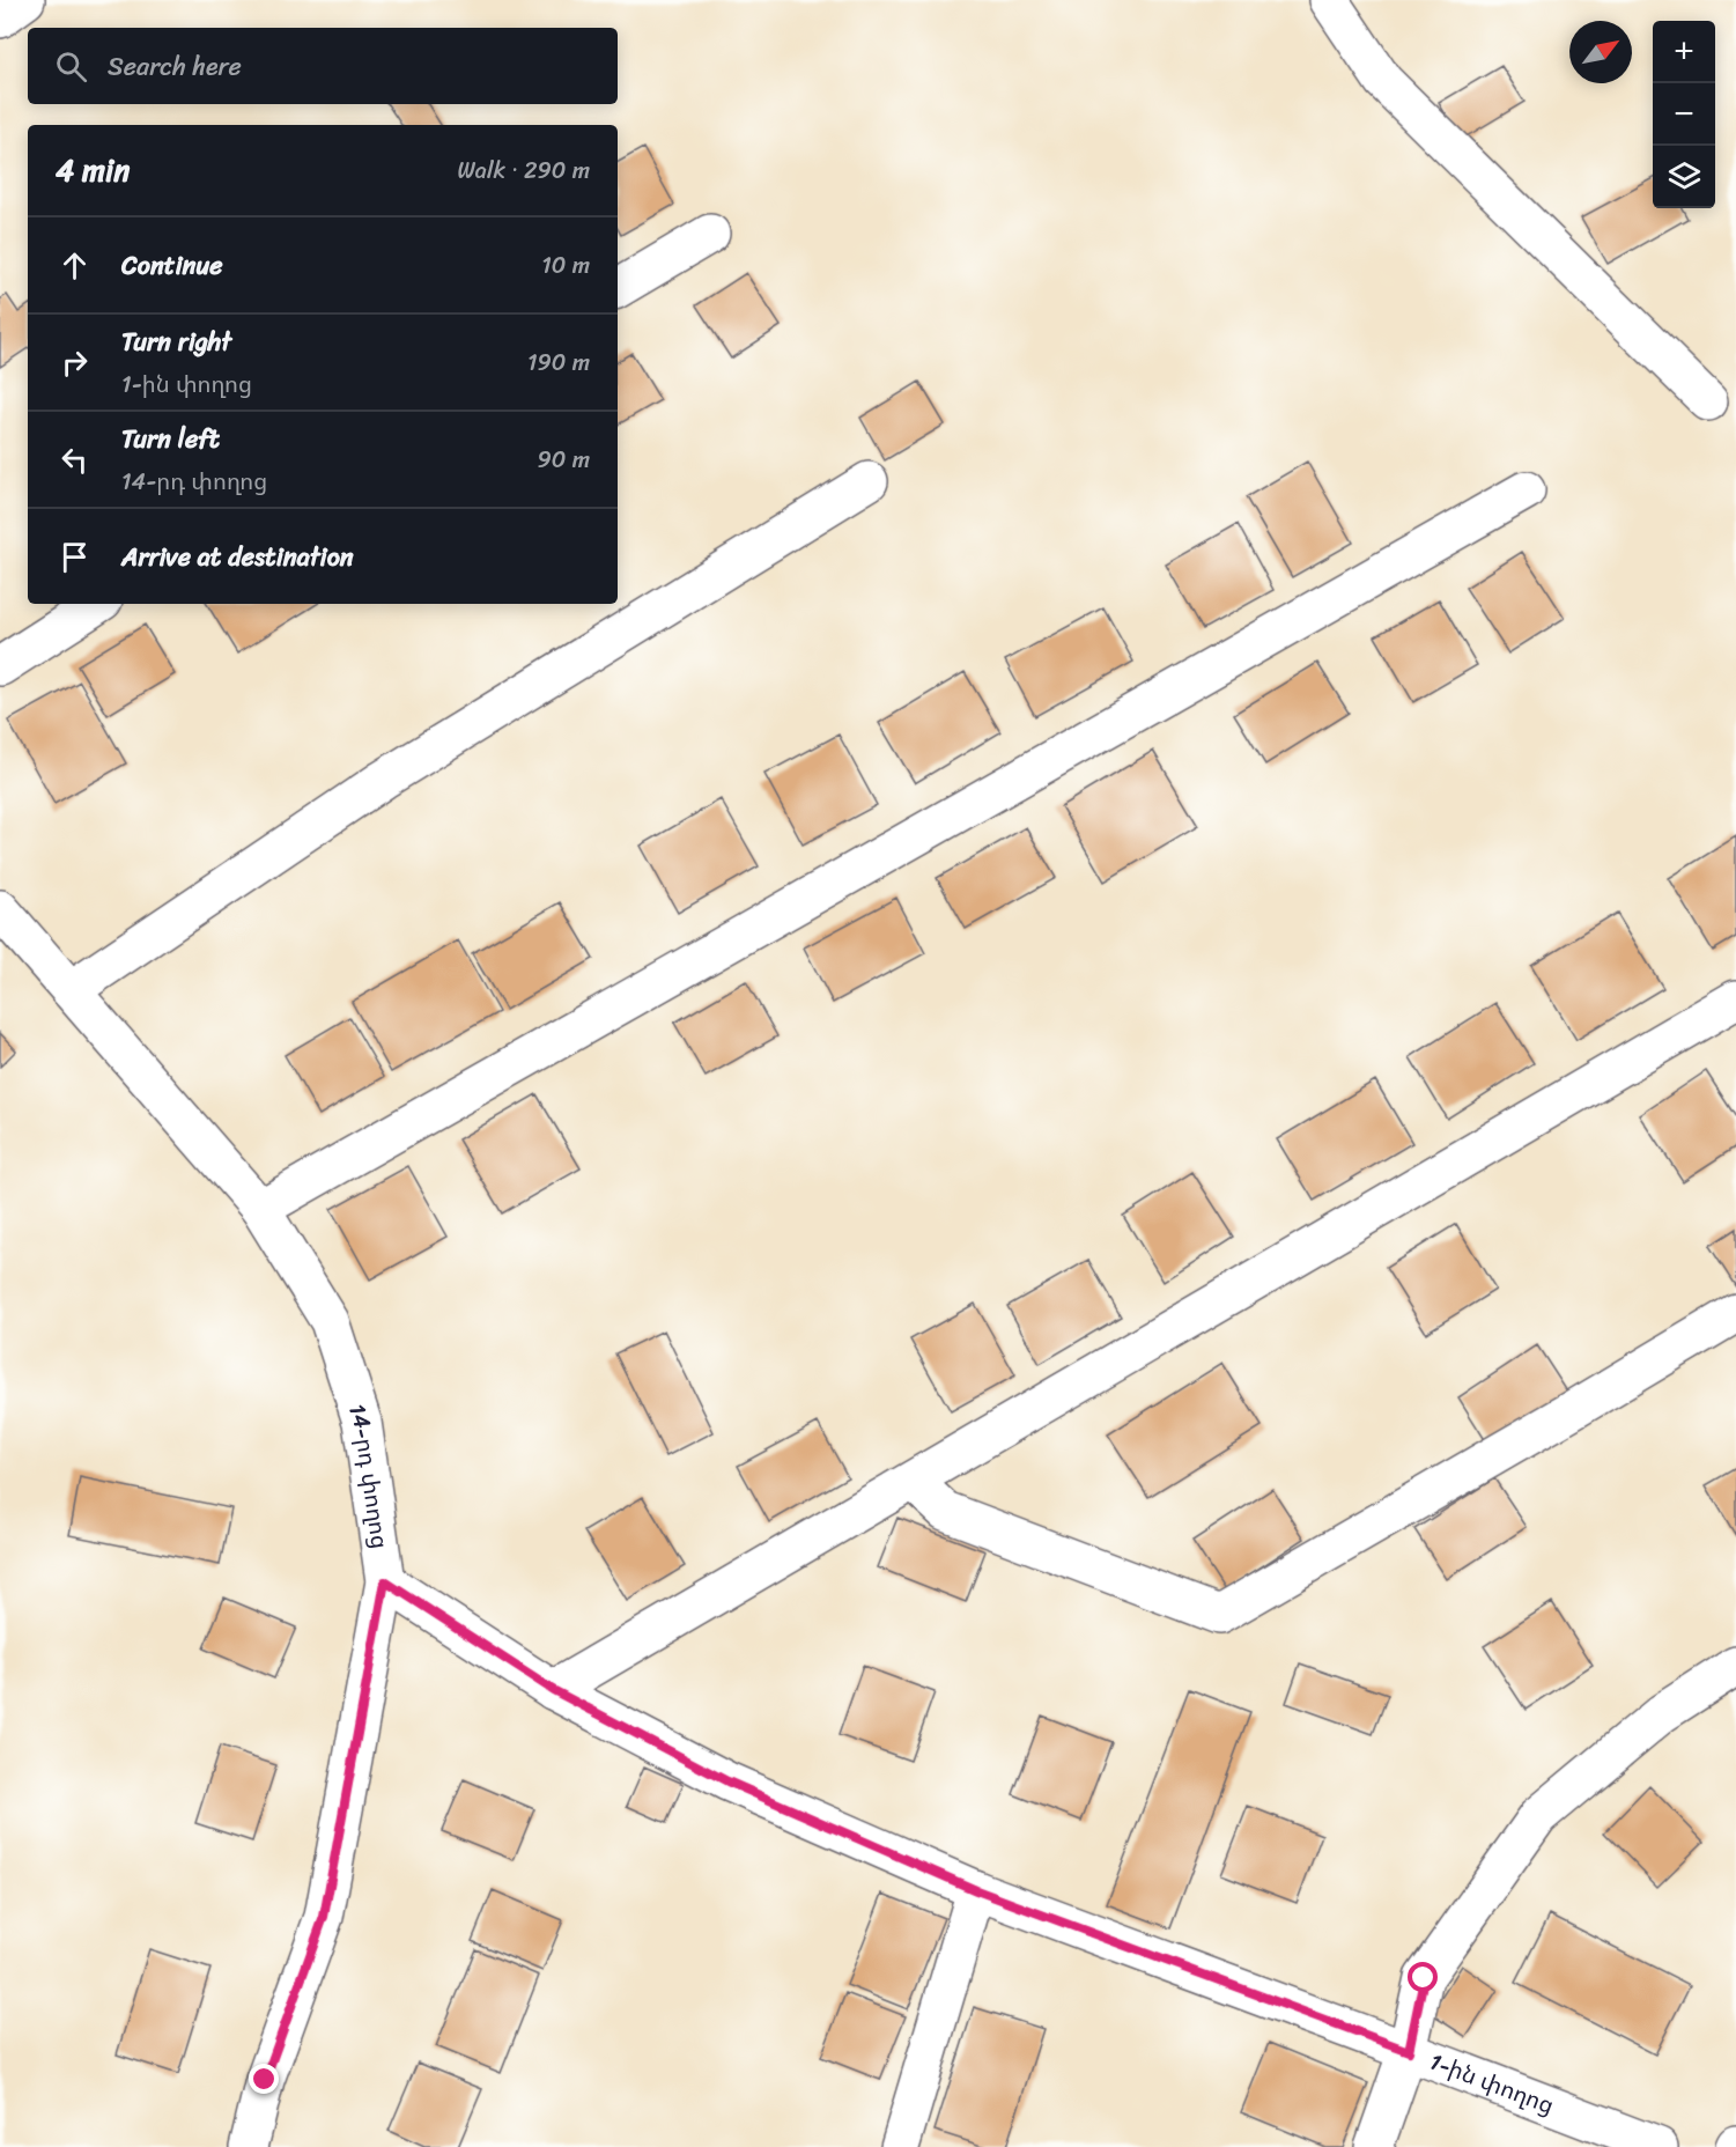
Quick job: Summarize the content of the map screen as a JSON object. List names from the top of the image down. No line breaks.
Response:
{"streets":{"street":["14-րդ փողոց","1-ին փողոց"]},"crossings":[["14-րդ փողոց","1-ին փողոց"]],"north":"top right","page":{"map_buttons":["+","−"],"search":"Search here","heading":["4 min","Walk · 290 m"],"list":[["Continue","10 m"],["Turn right","1-ին փողոց","190 m"],["Turn left","14-րդ փողոց","90 m"],"Arrive at destination"]}}
